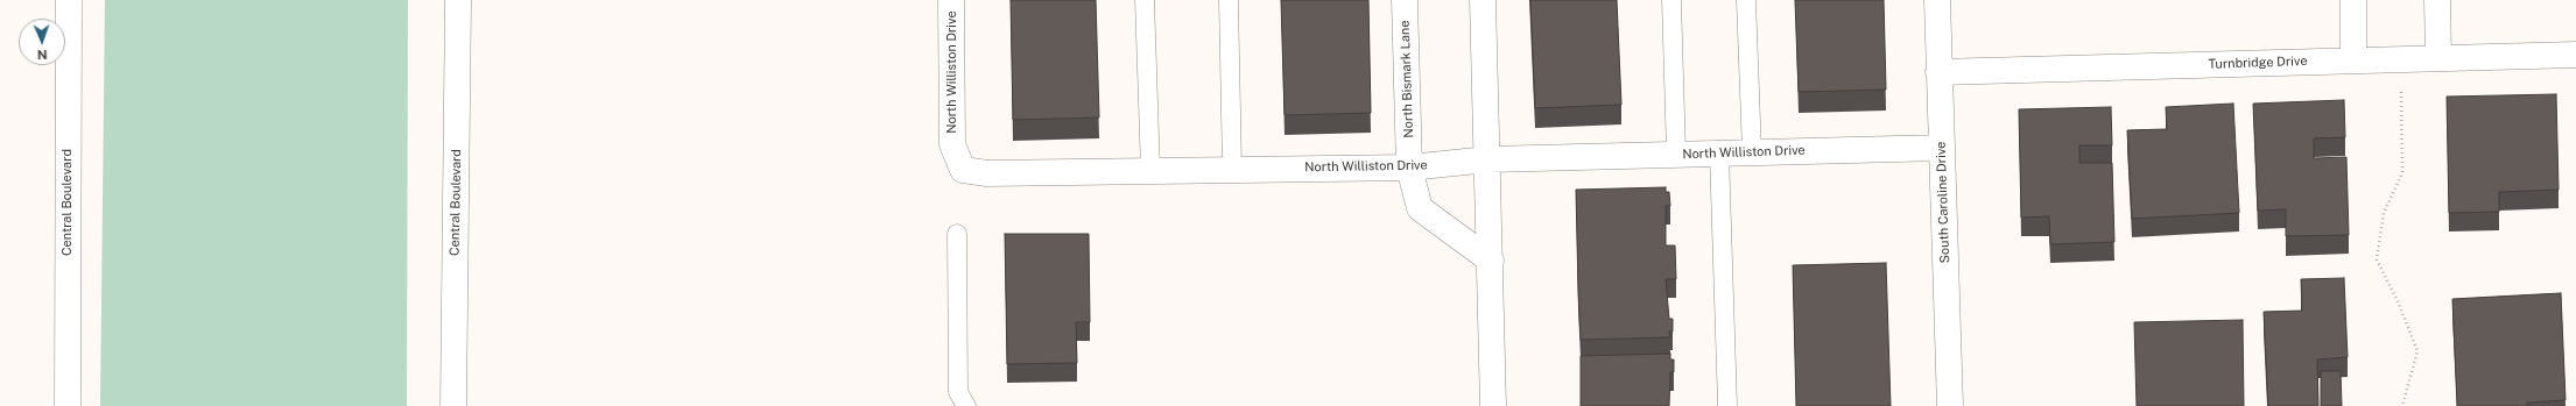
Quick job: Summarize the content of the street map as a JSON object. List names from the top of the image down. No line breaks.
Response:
{"streets":{"street":["Turnbridge Drive","North Williston Drive","North Bismark Lane","Central Boulevard","South Caroline Drive"]},"crossings":[["Turnbridge Drive","South Caroline Drive"],["North Williston Drive","North Bismark Lane"],["North Williston Drive","South Caroline Drive"]],"north":"bottom"}
